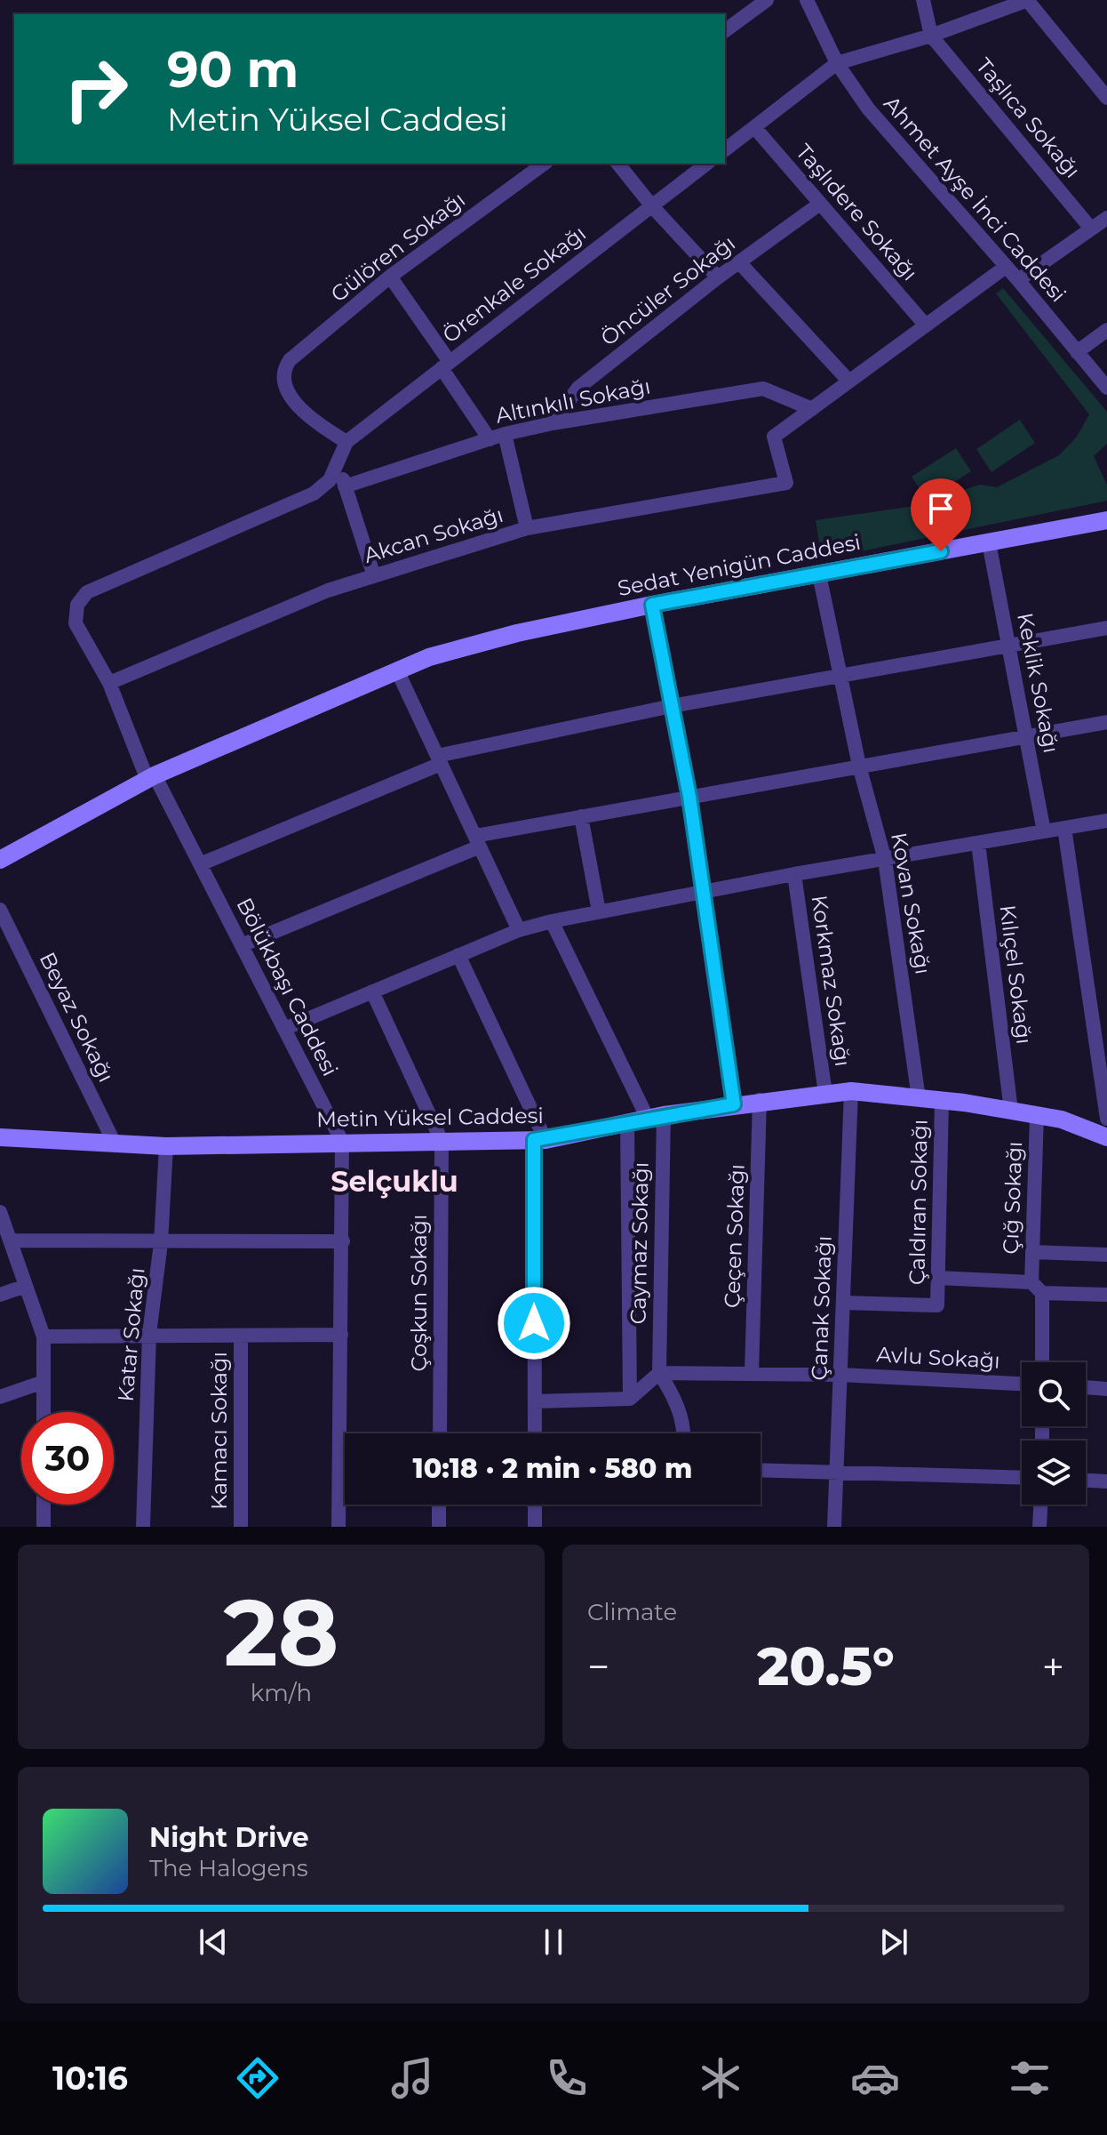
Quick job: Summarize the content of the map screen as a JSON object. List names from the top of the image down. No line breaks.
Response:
{"streets":{"street":["Taşlıca Sokağı","Ahmet Ayşe İnci Caddesi","Taşlıdere Sokağı","Gülören Sokağı","Örenkale Sokağı","Öncüler Sokağı","Altınkılı Sokağı","Akcan Sokağı","Sedat Yenigün Caddesi","Keklik Sokağı","Kovan Sokağı","Kılıçel Sokağı","Korkmaz Sokağı","Bölükbaşı Caddesi","Beyaz Sokağı","Metin Yüksel Caddesi","Çığ Sokağı","Çaldıran Sokağı","Çeçen Sokağı","Caymaz Sokağı","Çoşkun Sokağı","Çanak Sokağı","Katar Sokağı","Avlu Sokağı","Kamacı Sokağı"]},"crossings":[["Taşlıdere Sokağı","Öncüler Sokağı"],["Gülören Sokağı","Örenkale Sokağı"],["Öncüler Sokağı","Altınkılı Sokağı"],["Altınkılı Sokağı","Akcan Sokağı"],["Akcan Sokağı","Bölükbaşı Caddesi"],["Sedat Yenigün Caddesi","Keklik Sokağı"],["Sedat Yenigün Caddesi","Kovan Sokağı"],["Sedat Yenigün Caddesi","Bölükbaşı Caddesi"],["Kovan Sokağı","Metin Yüksel Caddesi"],["Kılıçel Sokağı","Metin Yüksel Caddesi"],["Korkmaz Sokağı","Metin Yüksel Caddesi"],["Bölükbaşı Caddesi","Metin Yüksel Caddesi"],["Beyaz Sokağı","Metin Yüksel Caddesi"],["Metin Yüksel Caddesi","Çığ Sokağı"],["Metin Yüksel Caddesi","Çaldıran Sokağı"],["Metin Yüksel Caddesi","Çeçen Sokağı"],["Metin Yüksel Caddesi","Caymaz Sokağı"],["Metin Yüksel Caddesi","Çoşkun Sokağı"],["Metin Yüksel Caddesi","Çanak Sokağı"],["Metin Yüksel Caddesi","Katar Sokağı"],["Çaldıran Sokağı","Çanak Sokağı"],["Çeçen Sokağı","Avlu Sokağı"],["Caymaz Sokağı","Avlu Sokağı"],["Çanak Sokağı","Avlu Sokağı"]],"districts":["Selçuklu"],"page":{"turn":["90 m","Metin Yüksel Caddesi"],"limit":"30","trip":"10:18 · 2 min · 580 m","tile":[["28","km/h"],"Climate"],"heat":["−","20.5°","+"],"song":["Night Drive","The Halogens"],"tabs":"10:16"}}
